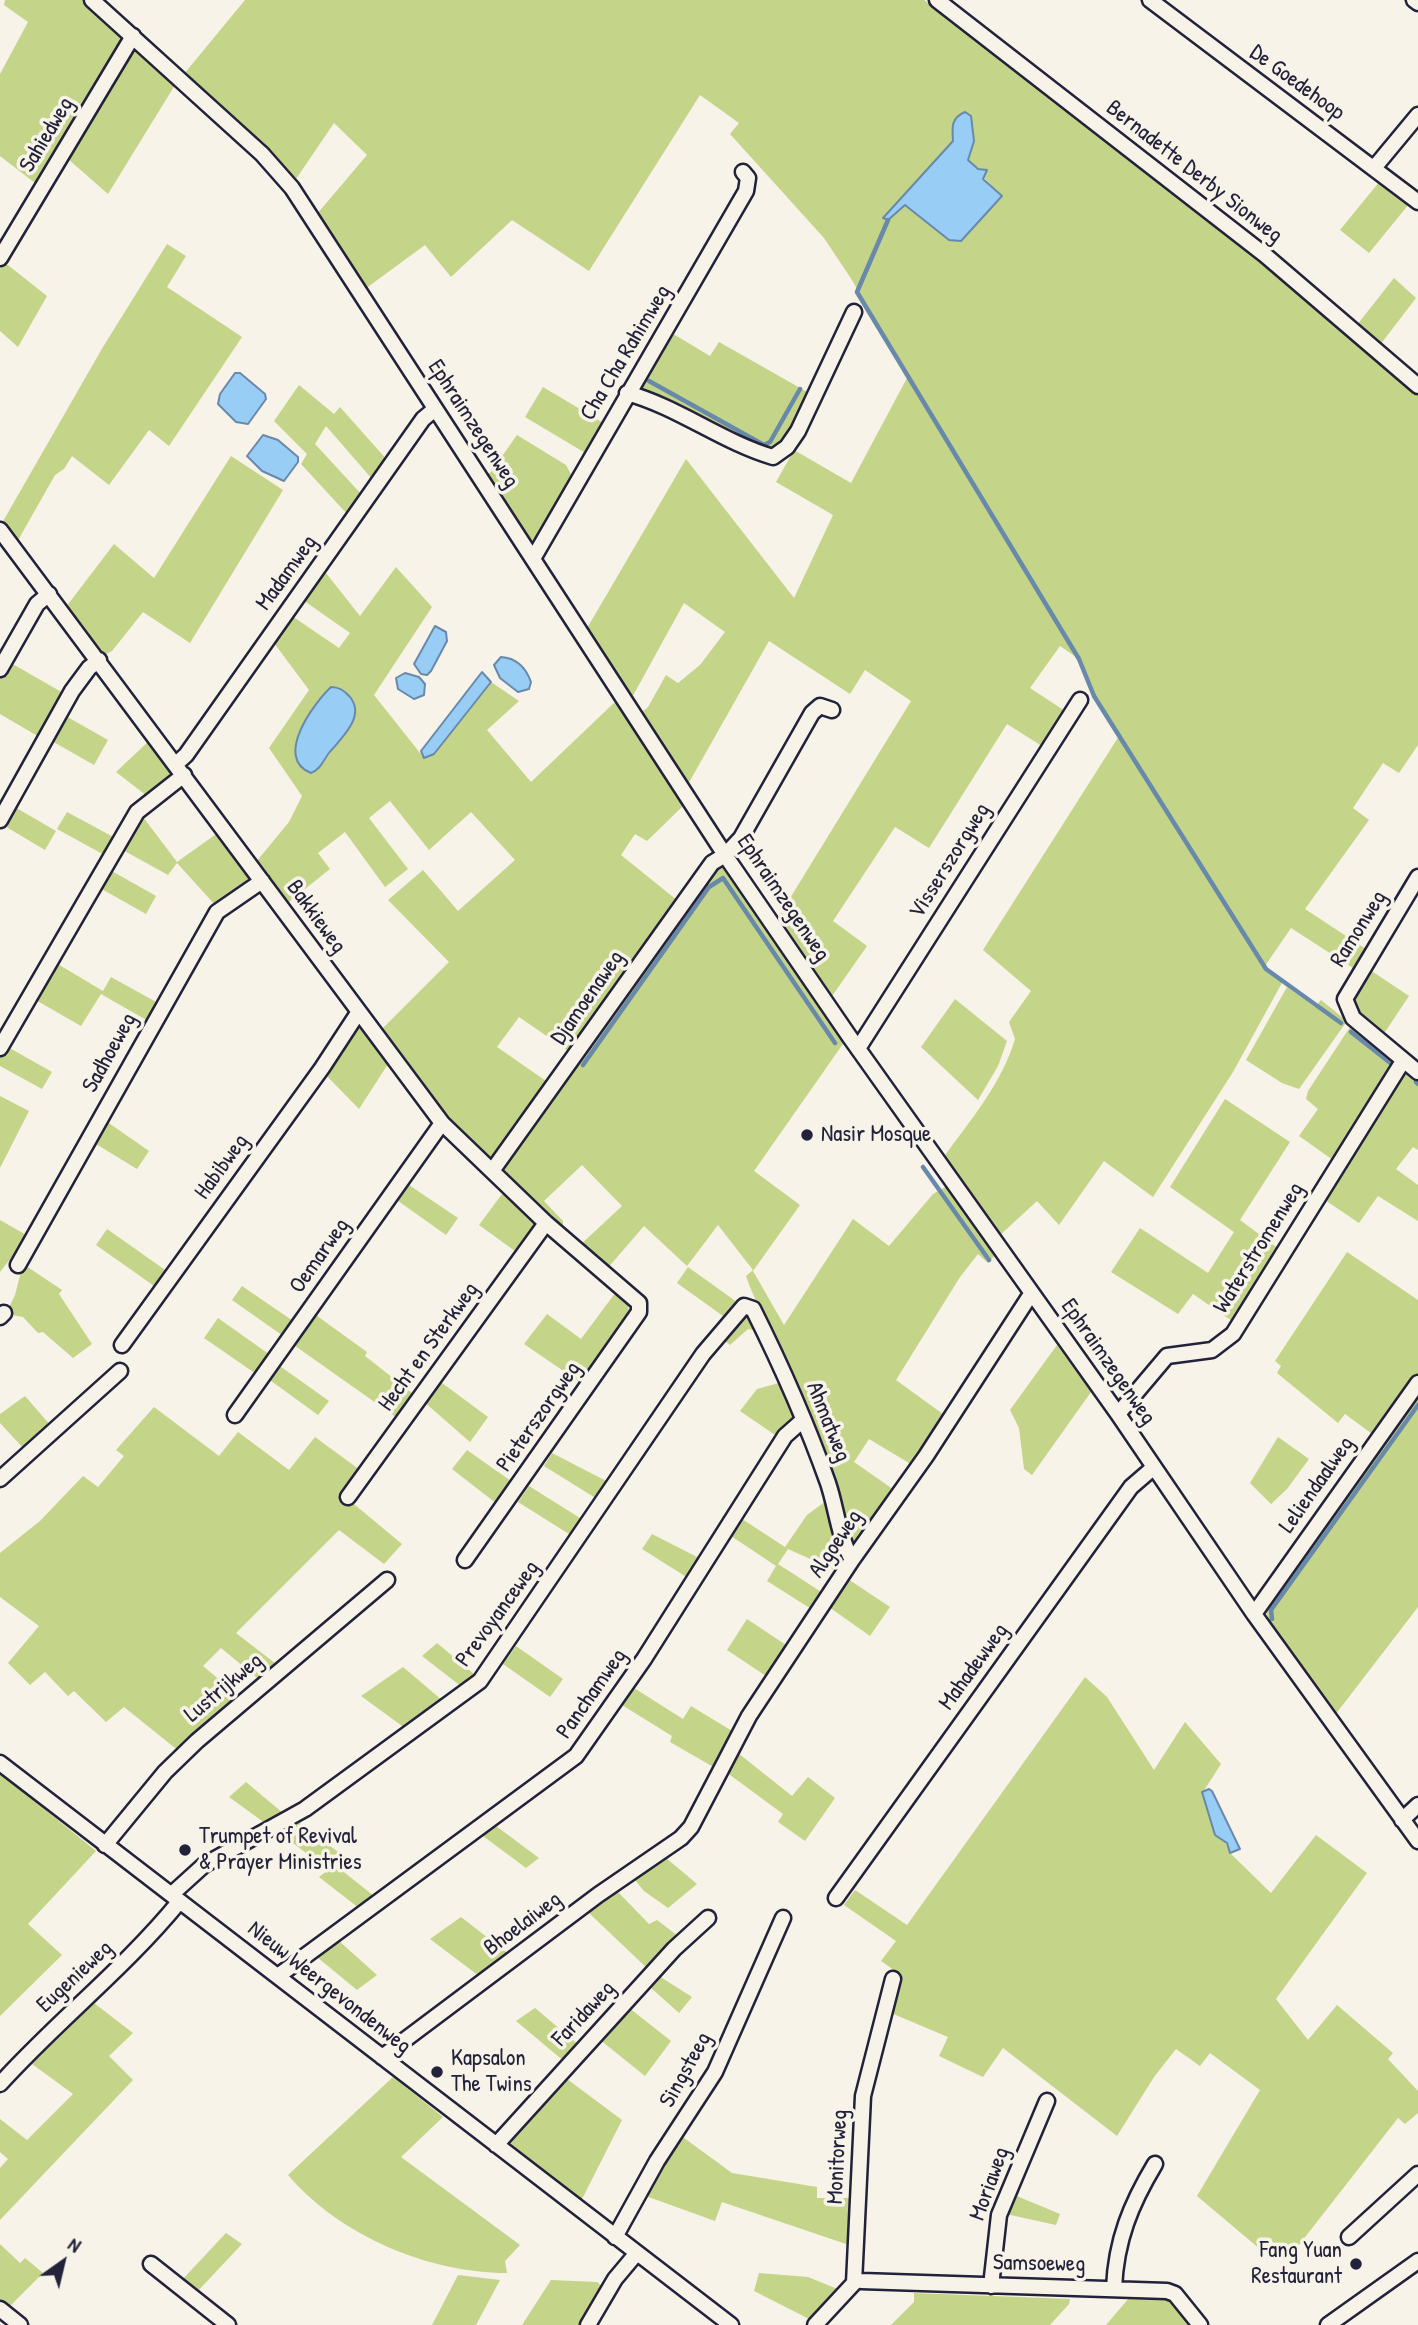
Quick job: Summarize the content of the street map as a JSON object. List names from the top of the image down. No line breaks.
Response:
{"streets":{"street":["De Goedehoop","Sahiedweg","Bernadette Derby Sionweg","Cha Cha Rahimweg","Ephraimzegenweg","Madamweg","Visserszorgweg","Bakkieweg","Ramonweg","Djamoenaweg","Sadhoeweg","Habibweg","Waterstromenweg","Oemarweg","Hecht en Sterkweg","Pieterszorgweg","Ahmatweg","Leliendaalweg","Algoeweg","Prevoyanceweg","Mahadewweg","Lustrijkweg","Panchamweg","Bhoelaiweg","Eugenieweg","Nieuw Weergevondenweg","Faridaweg","Singsteeg","Monitorweg","Moriaweg","Samsoeweg"]},"crossings":[["Sahiedweg","Ephraimzegenweg"],["Cha Cha Rahimweg","Ephraimzegenweg"],["Ephraimzegenweg","Madamweg"],["Ephraimzegenweg","Visserszorgweg"],["Ephraimzegenweg","Djamoenaweg"],["Ephraimzegenweg","Waterstromenweg"],["Ephraimzegenweg","Leliendaalweg"],["Ephraimzegenweg","Algoeweg"],["Ephraimzegenweg","Mahadewweg"],["Madamweg","Bakkieweg"],["Bakkieweg","Djamoenaweg"],["Bakkieweg","Sadhoeweg"],["Bakkieweg","Habibweg"],["Bakkieweg","Oemarweg"],["Bakkieweg","Hecht en Sterkweg"],["Bakkieweg","Pieterszorgweg"],["Ramonweg","Waterstromenweg"],["Ahmatweg","Algoeweg"],["Ahmatweg","Prevoyanceweg"],["Ahmatweg","Panchamweg"],["Algoeweg","Bhoelaiweg"],["Prevoyanceweg","Eugenieweg"],["Prevoyanceweg","Nieuw Weergevondenweg"],["Lustrijkweg","Nieuw Weergevondenweg"],["Panchamweg","Nieuw Weergevondenweg"],["Bhoelaiweg","Nieuw Weergevondenweg"],["Eugenieweg","Nieuw Weergevondenweg"],["Nieuw Weergevondenweg","Faridaweg"],["Nieuw Weergevondenweg","Singsteeg"],["Moriaweg","Samsoeweg"]],"places":["Nasir Mosque","Trumpet of Revival & Prayer Ministries","Kapsalon The Twins","Fang Yuan Restaurant"],"north":"top right"}
